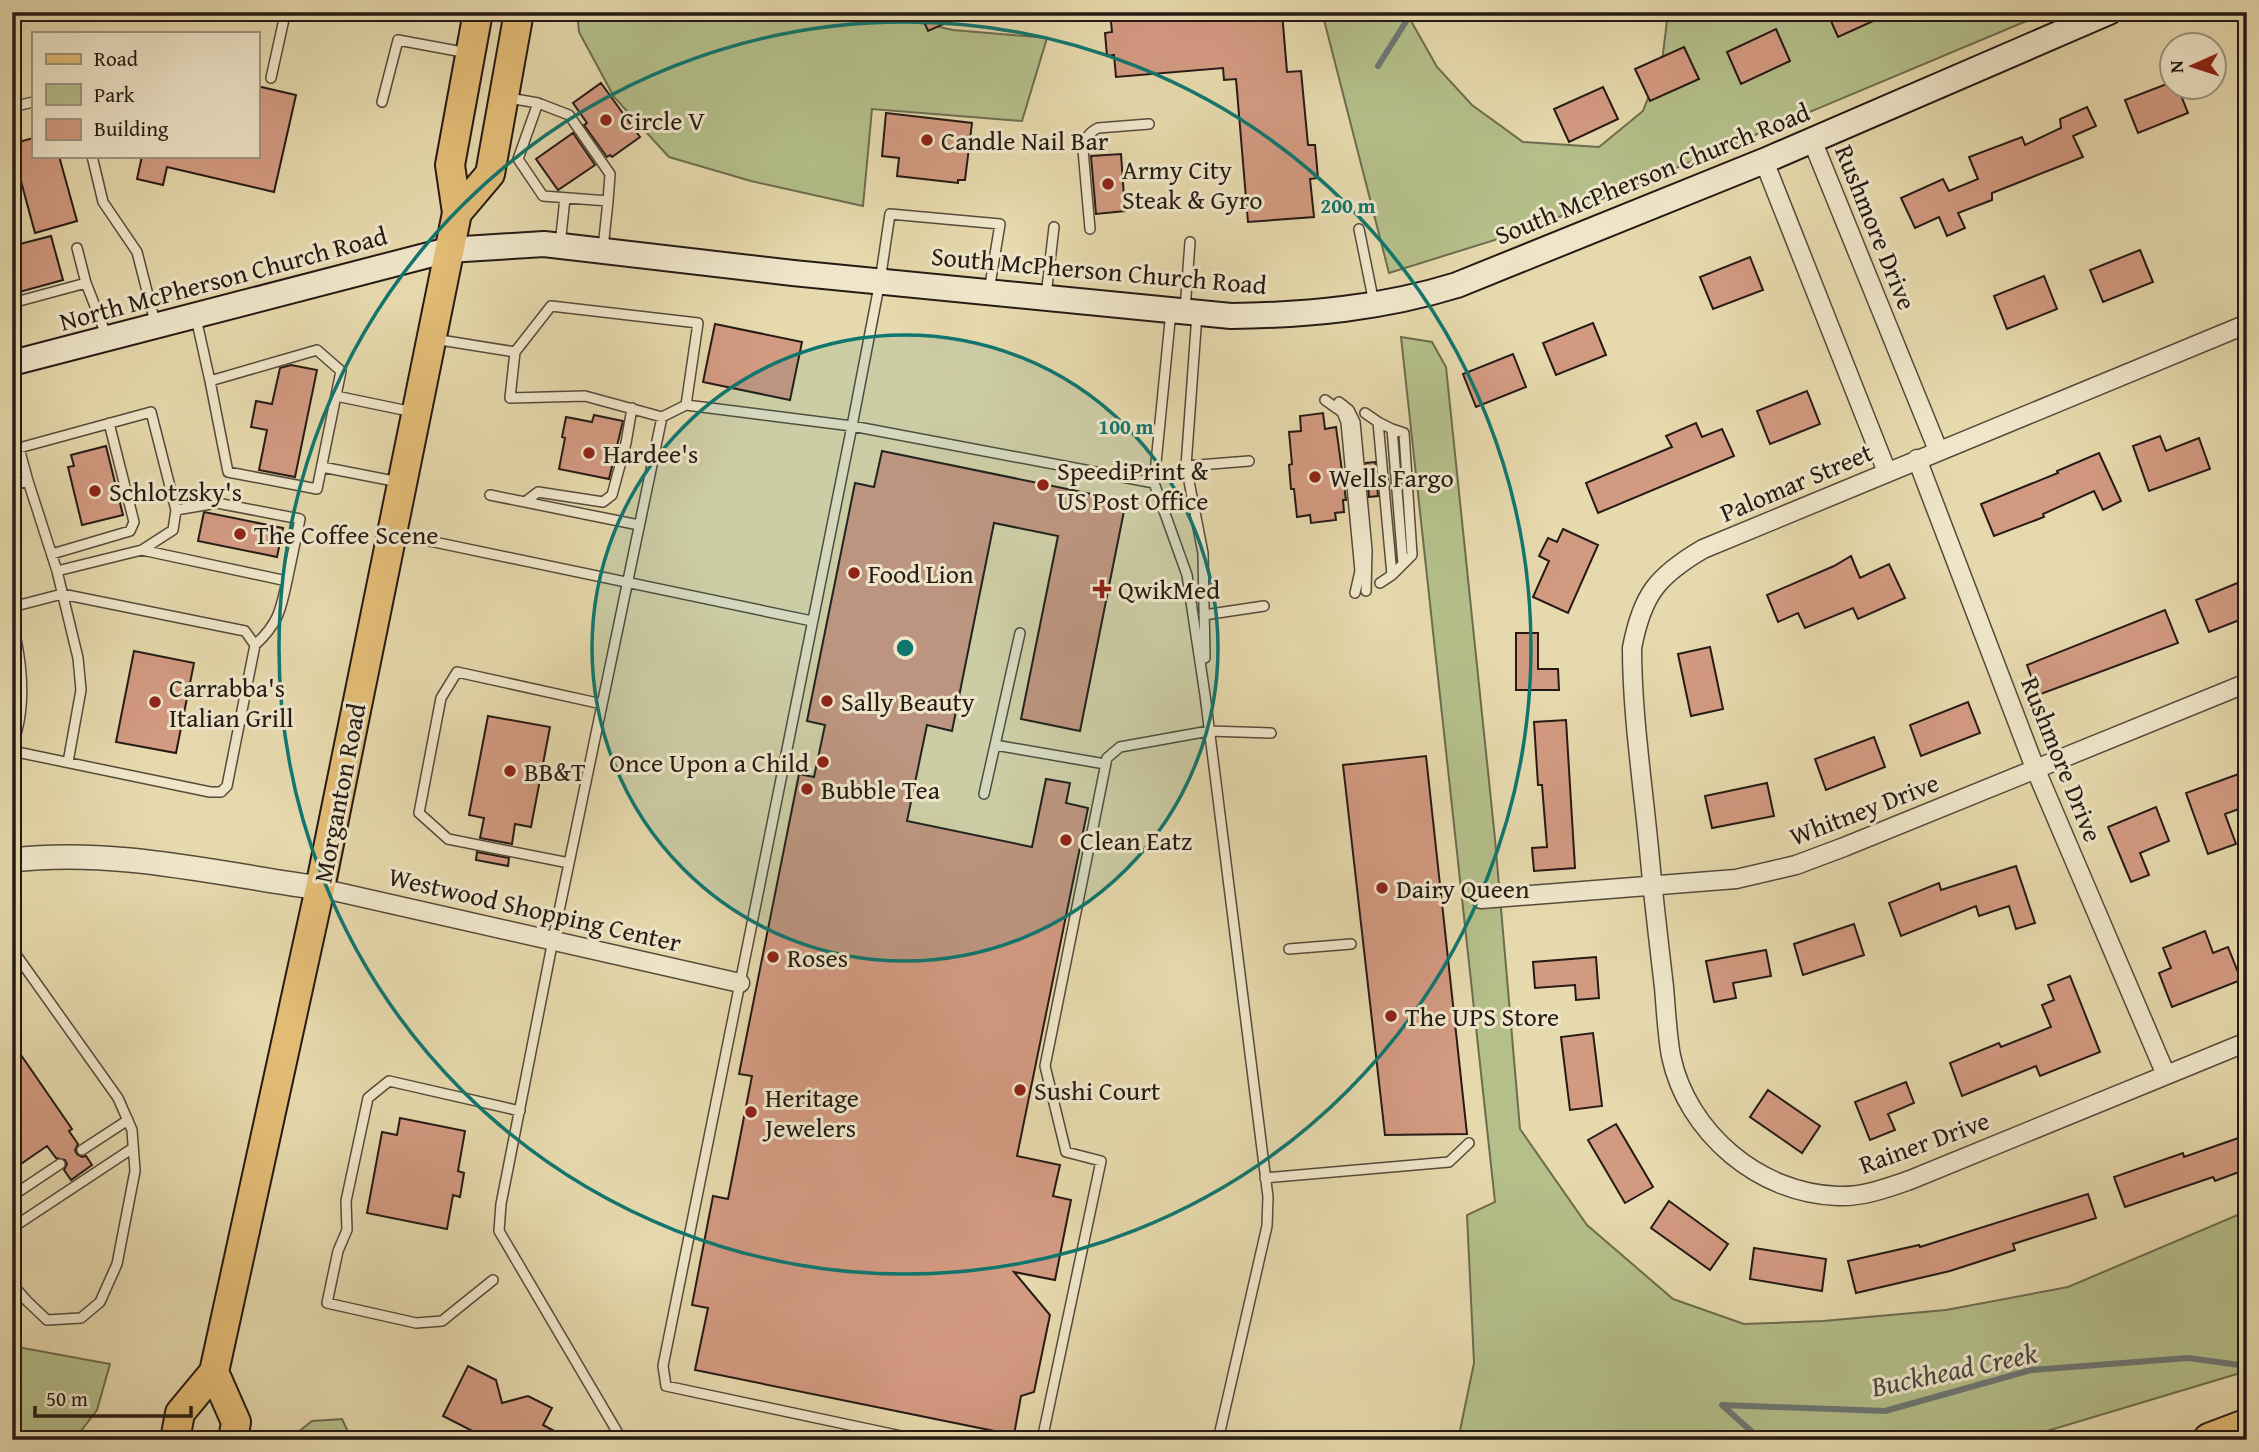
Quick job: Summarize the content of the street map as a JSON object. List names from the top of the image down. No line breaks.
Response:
{"streets":{"main road":["South McPherson Church Road","North McPherson Church Road","Morganton Road"],"street":["Rushmore Drive","Palomar Street","Whitney Drive","Westwood Shopping Center","Rainer Drive"]},"crossings":[["South McPherson Church Road","Rushmore Drive"],["South McPherson Church Road","North McPherson Church Road"],["South McPherson Church Road","Morganton Road"],["Rushmore Drive","Palomar Street"],["Rushmore Drive","Whitney Drive"],["Rushmore Drive","Rainer Drive"],["North McPherson Church Road","Morganton Road"],["Palomar Street","Whitney Drive"],["Palomar Street","Rainer Drive"],["Morganton Road","Westwood Shopping Center"],["Whitney Drive","Rainer Drive"]],"water":["Buckhead Creek"],"places":{"other":["Circle V","Candle Nail Bar","Army City Steak & Gyro","Hardee's","Wells Fargo","SpeediPrint & US Post Office","Schlotzsky's","The Coffee Scene","Food Lion","Sally Beauty","Carrabba's Italian Grill","Once Upon a Child","BB&T","Bubble Tea","Clean Eatz","Dairy Queen","Roses","The UPS Store","Sushi Court","Heritage Jewelers"],"health":["QwikMed"]},"legend":["Road","Park","Building"],"scale_bar":"50 m","north":"left","rings":["200 m","100 m"]}
